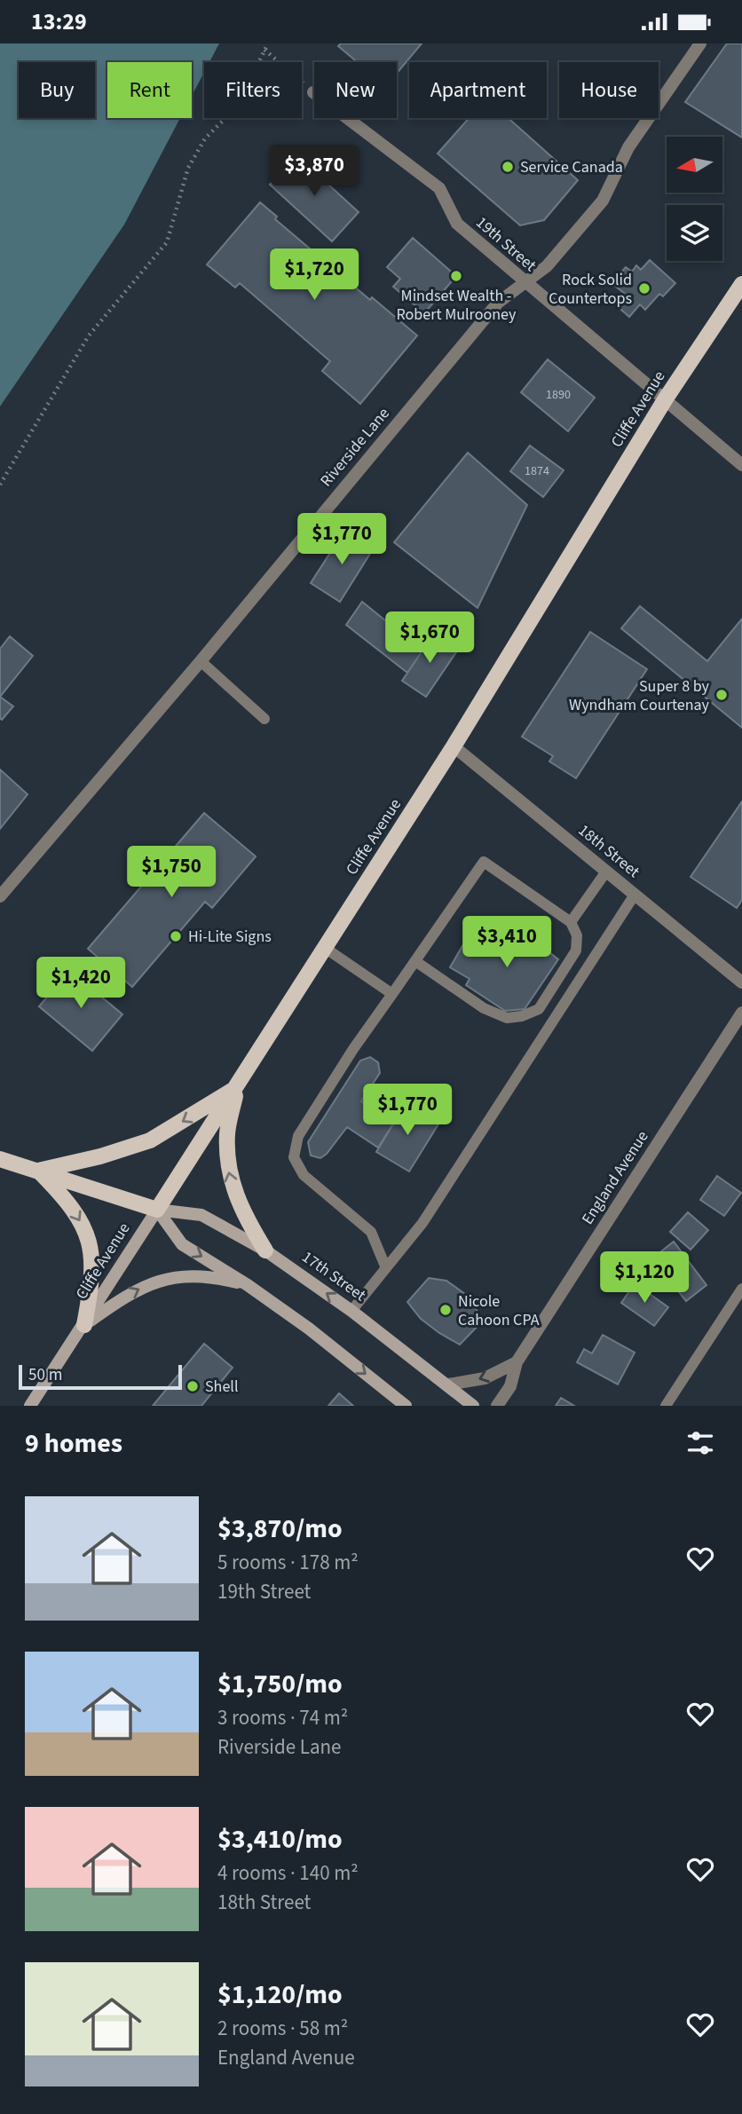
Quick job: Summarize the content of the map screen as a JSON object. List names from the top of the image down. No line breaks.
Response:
{"streets":{"main road":["Cliffe Avenue","17th Street"],"street":["19th Street","Riverside Lane","18th Street","England Avenue"]},"crossings":[["19th Street","Cliffe Avenue"],["19th Street","Riverside Lane"],["Cliffe Avenue","18th Street"],["Cliffe Avenue","17th Street"]],"places":["Service Canada","Mindset Wealth - Robert Mulrooney","Rock Solid Countertops","Super 8 by Wyndham Courtenay","Hi-Lite Signs","Nicole Cahoon CPA","Shell"],"house_numbers":["1890","1874"],"scale_bar":"50 m","north":"left","page":{"status":"13:29","chip":["Buy","Rent","Filters","New","Apartment","House"],"price":["$3,870","$1,720","$1,770","$1,670","$1,750","$3,410","$1,420","$1,770","$1,120"],"scale":"50 m","heading":"9 homes","list":[{"name":"$3,870/mo","note":"5 rooms · 178 m² · 19th Street"},{"name":"$1,750/mo","note":"3 rooms · 74 m² · Riverside Lane"},{"name":"$3,410/mo","note":"4 rooms · 140 m² · 18th Street"},{"name":"$1,120/mo","note":"2 rooms · 58 m² · England Avenue"}]}}
